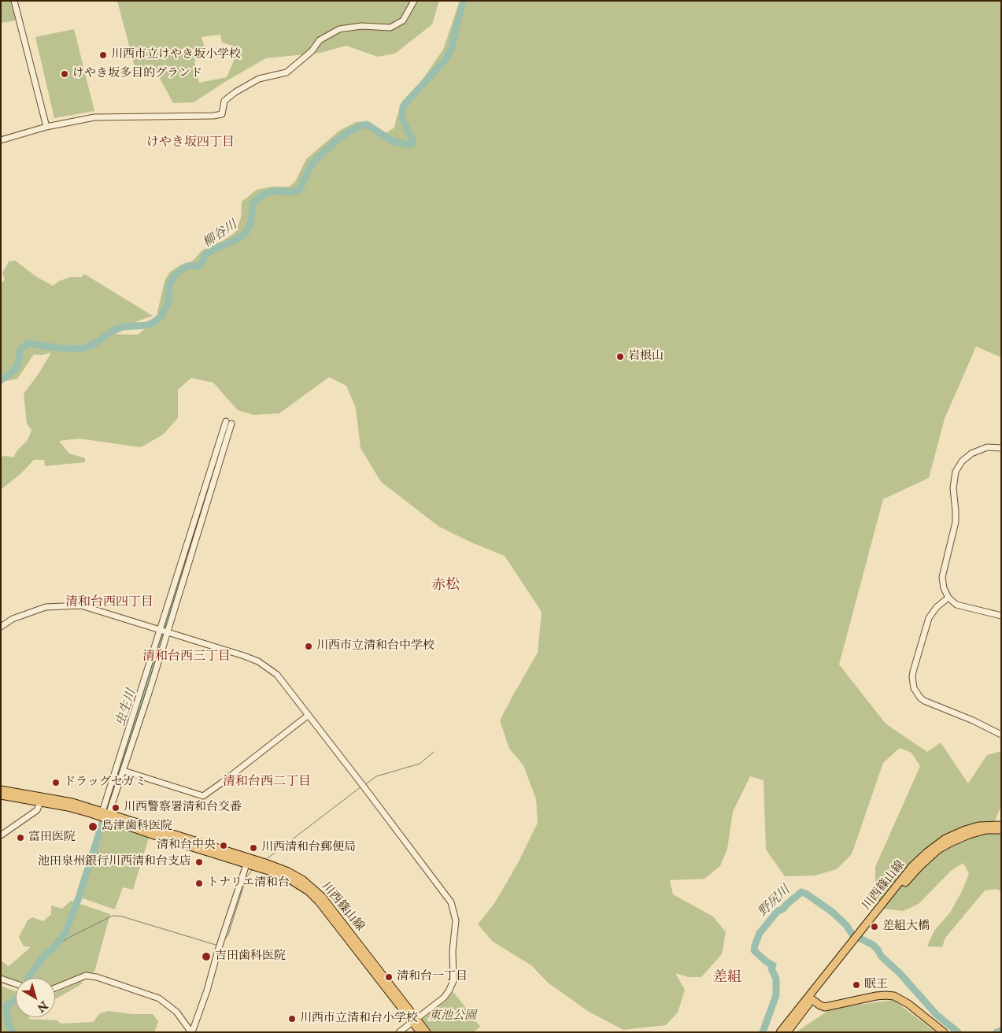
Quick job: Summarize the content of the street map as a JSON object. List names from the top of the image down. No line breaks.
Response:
{"streets":{"main road":["川西篠山線"]},"districts":["けやき坂四丁目","赤松","清和台西四丁目","清和台西三丁目","清和台西二丁目","差組"],"water":["柳谷川","虫生川","野尻川"],"parks":["東池公園"],"places":["川西市立けやき坂小学校","けやき坂多目的グランド","岩根山","川西市立清和台中学校","ドラッグセガミ","川西警察署清和台交番","島津歯科医院","富田医院","清和台中央","川西清和台郵便局","池田泉州銀行川西清和台支店","トナリエ清和台","差組大橋","吉田歯科医院","清和台一丁目","眠王","川西市立清和台小学校"],"north":"bottom right"}
